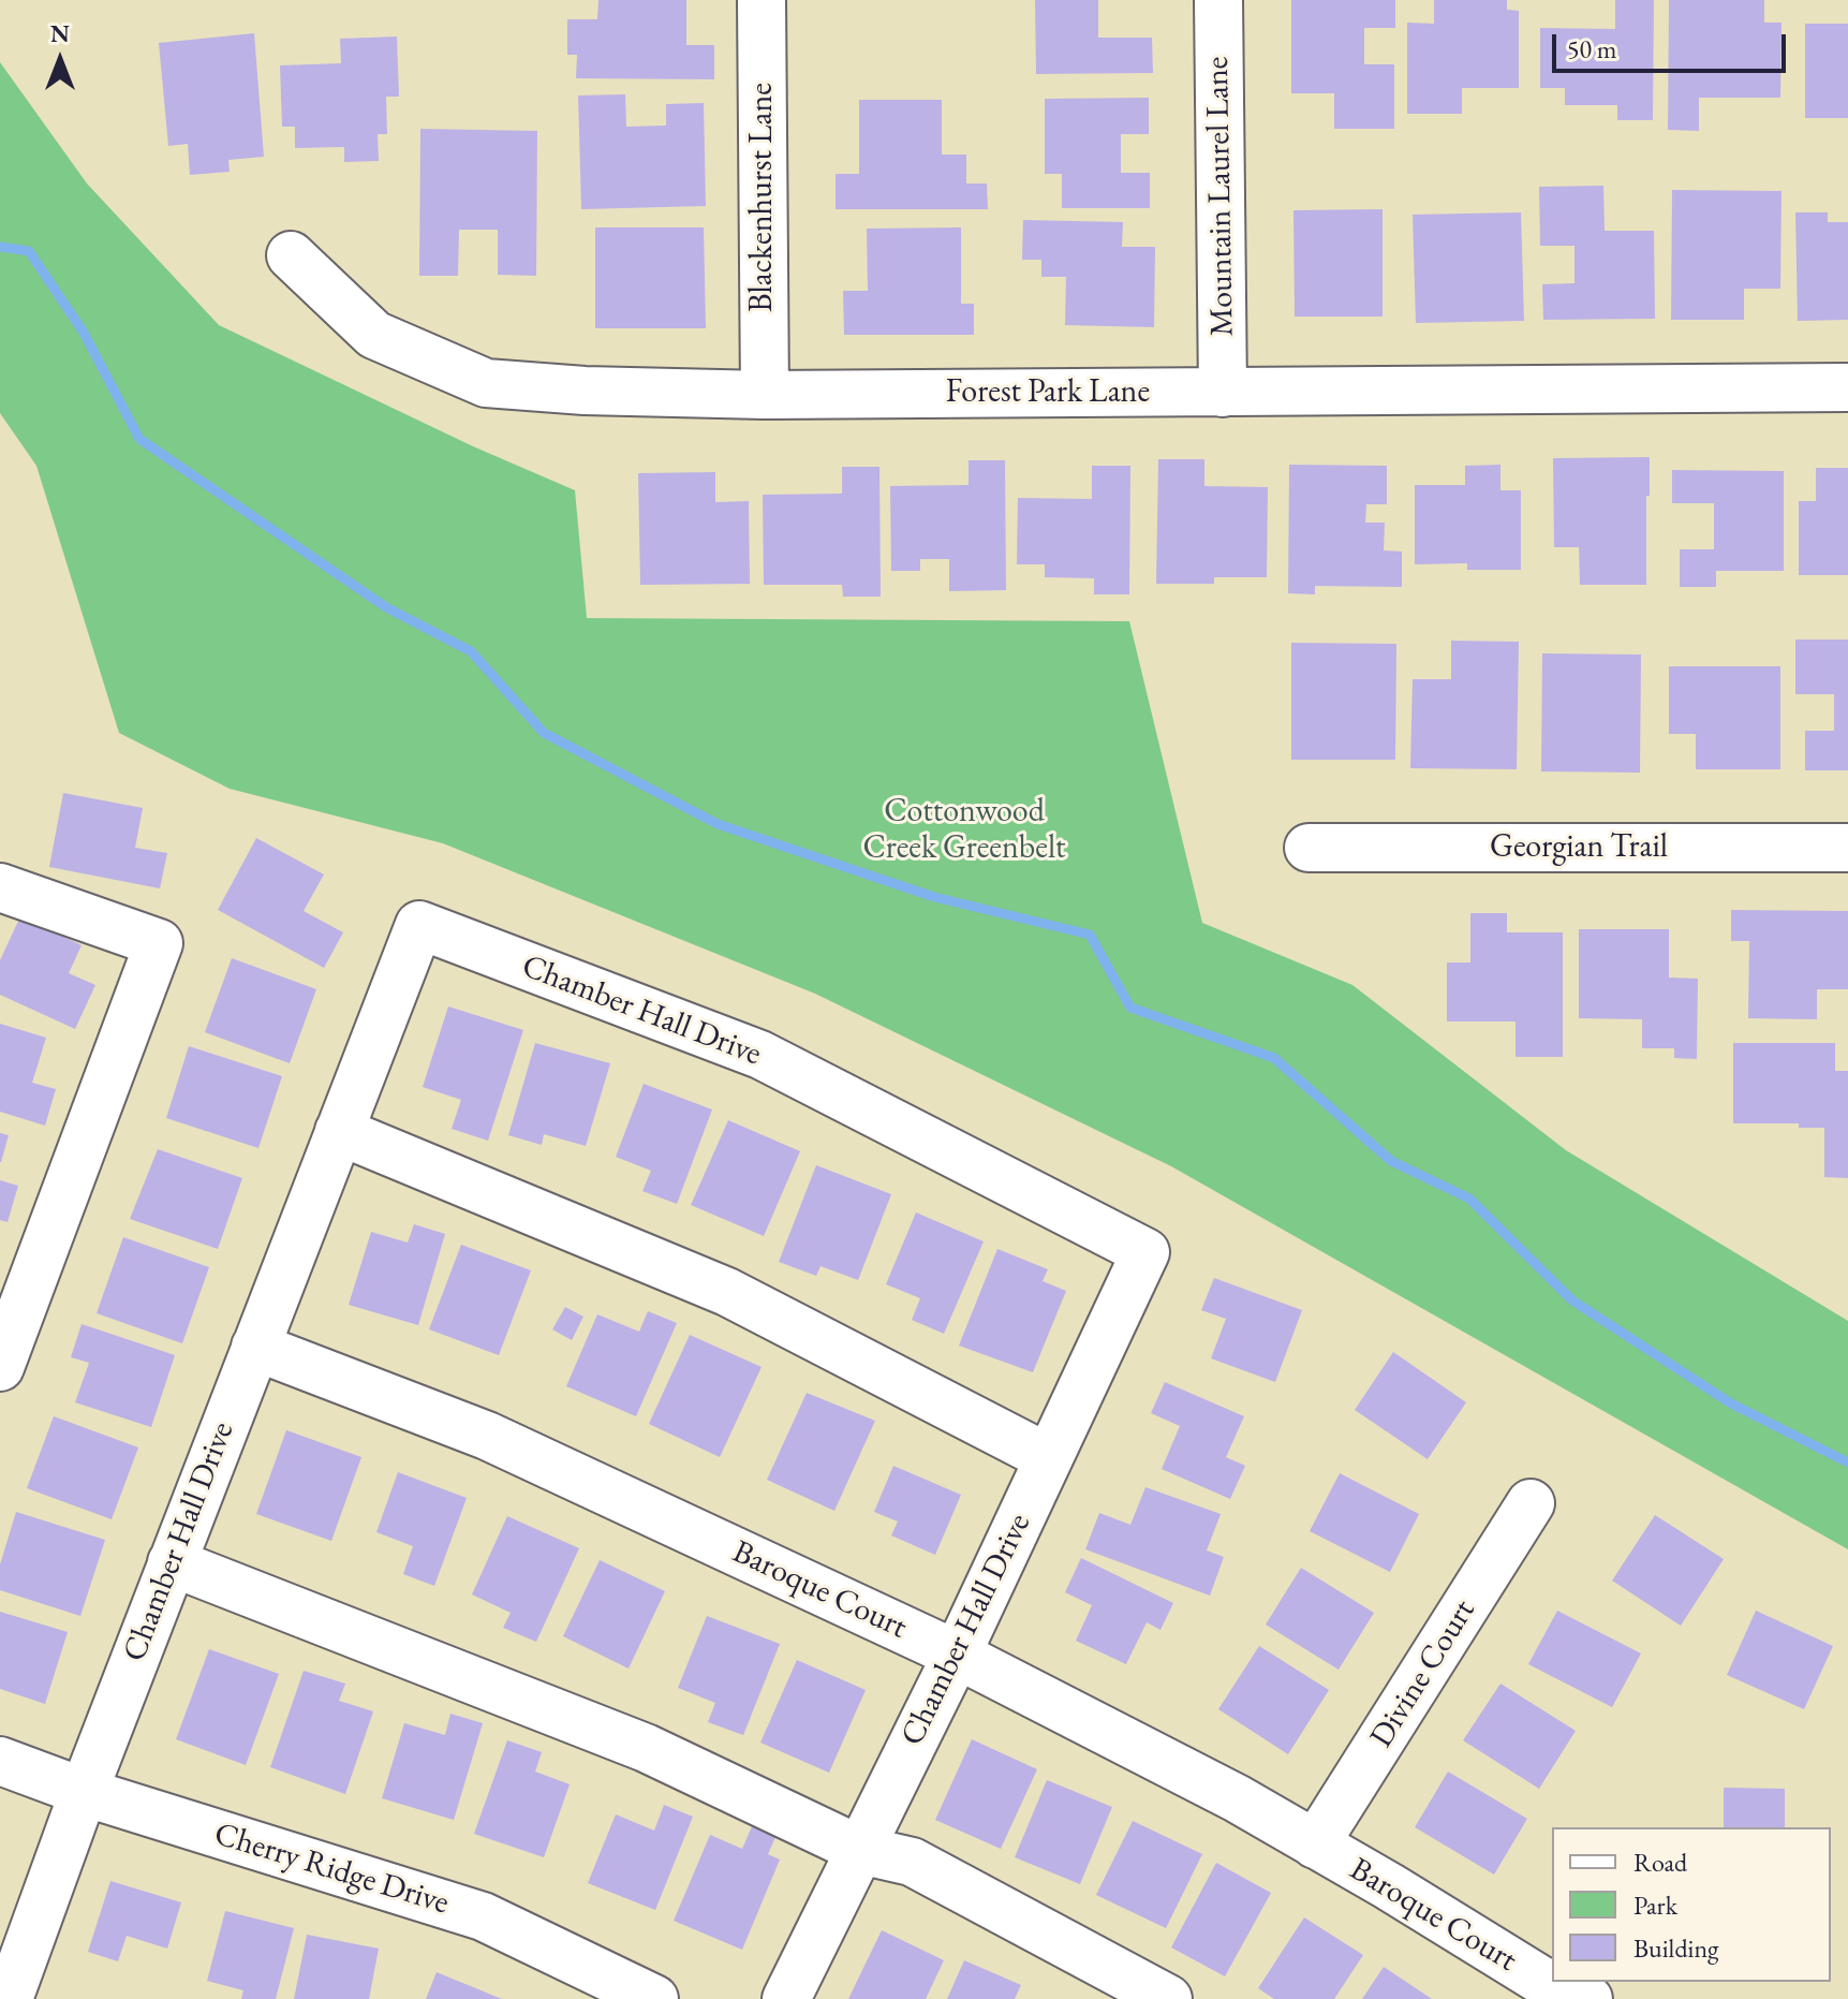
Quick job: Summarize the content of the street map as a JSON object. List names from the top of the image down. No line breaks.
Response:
{"streets":{"street":["Mountain Laurel Lane","Blackenhurst Lane","Forest Park Lane","Georgian Trail","Chamber Hall Drive","Baroque Court","Divine Court","Cherry Ridge Drive"]},"crossings":[["Mountain Laurel Lane","Forest Park Lane"],["Blackenhurst Lane","Forest Park Lane"],["Chamber Hall Drive","Baroque Court"],["Chamber Hall Drive","Cherry Ridge Drive"],["Baroque Court","Divine Court"]],"parks":["Cottonwood Creek Greenbelt"],"legend":["Road","Park","Building"],"scale_bar":"50 m","north":"top"}
